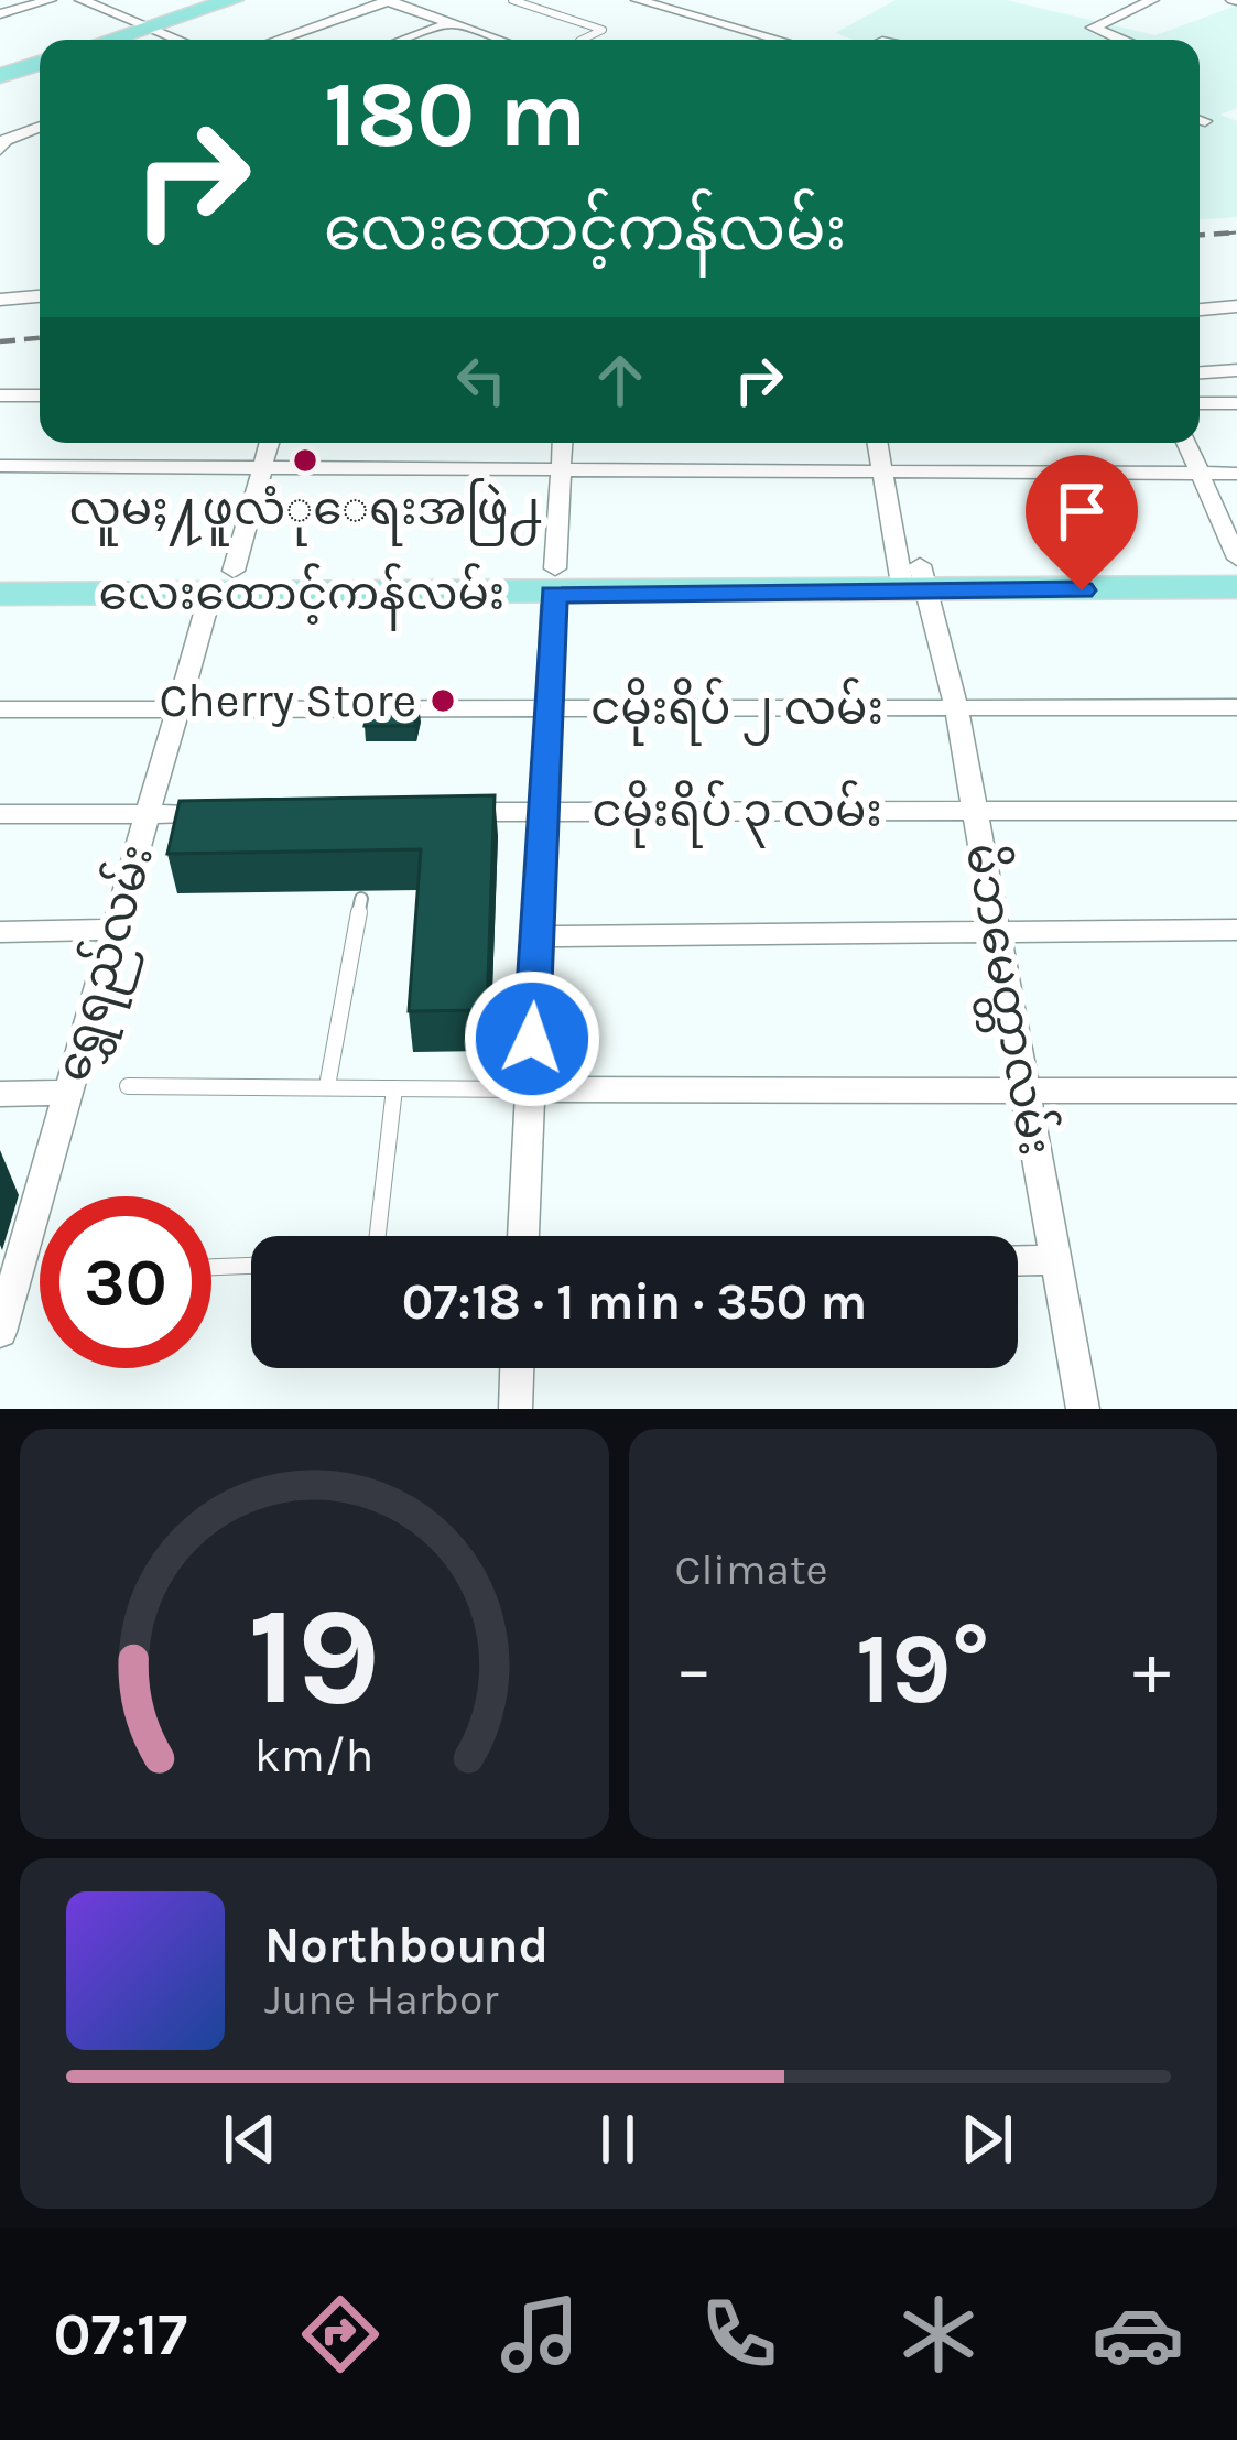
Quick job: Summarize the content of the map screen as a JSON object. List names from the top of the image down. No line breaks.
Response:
{"streets":{"main road":["လေးထောင့်ကန်လမ်း"],"street":["ငမိုးရိပ် ၂ လမ်း","ငမိုးရိပ် ၃ လမ်း","ရွှေရည်လမ်း","မိဘမေတ္တာလမ်း"]},"crossings":[["လေးထောင့်ကန်လမ်း","ရွှေရည်လမ်း"],["လေးထောင့်ကန်လမ်း","မိဘမေတ္တာလမ်း"],["ငမိုးရိပ် ၂ လမ်း","ရွှေရည်လမ်း"],["ငမိုးရိပ် ၂ လမ်း","မိဘမေတ္တာလမ်း"],["ငမိုးရိပ် ၃ လမ်း","မိဘမေတ္တာလမ်း"]],"places":["လူမႈ႔ဖူလံုေရးအဖြဲ႕","Cherry Store"],"page":{"turn":["180 m","လေးထောင့်ကန်လမ်း"],"limit":"30","trip":"07:18 · 1 min · 350 m","tile":"Climate","heat":["−","19°","+"],"song":["Northbound","June Harbor"],"tabs":"07:17","gauge":["19","km/h"]}}
